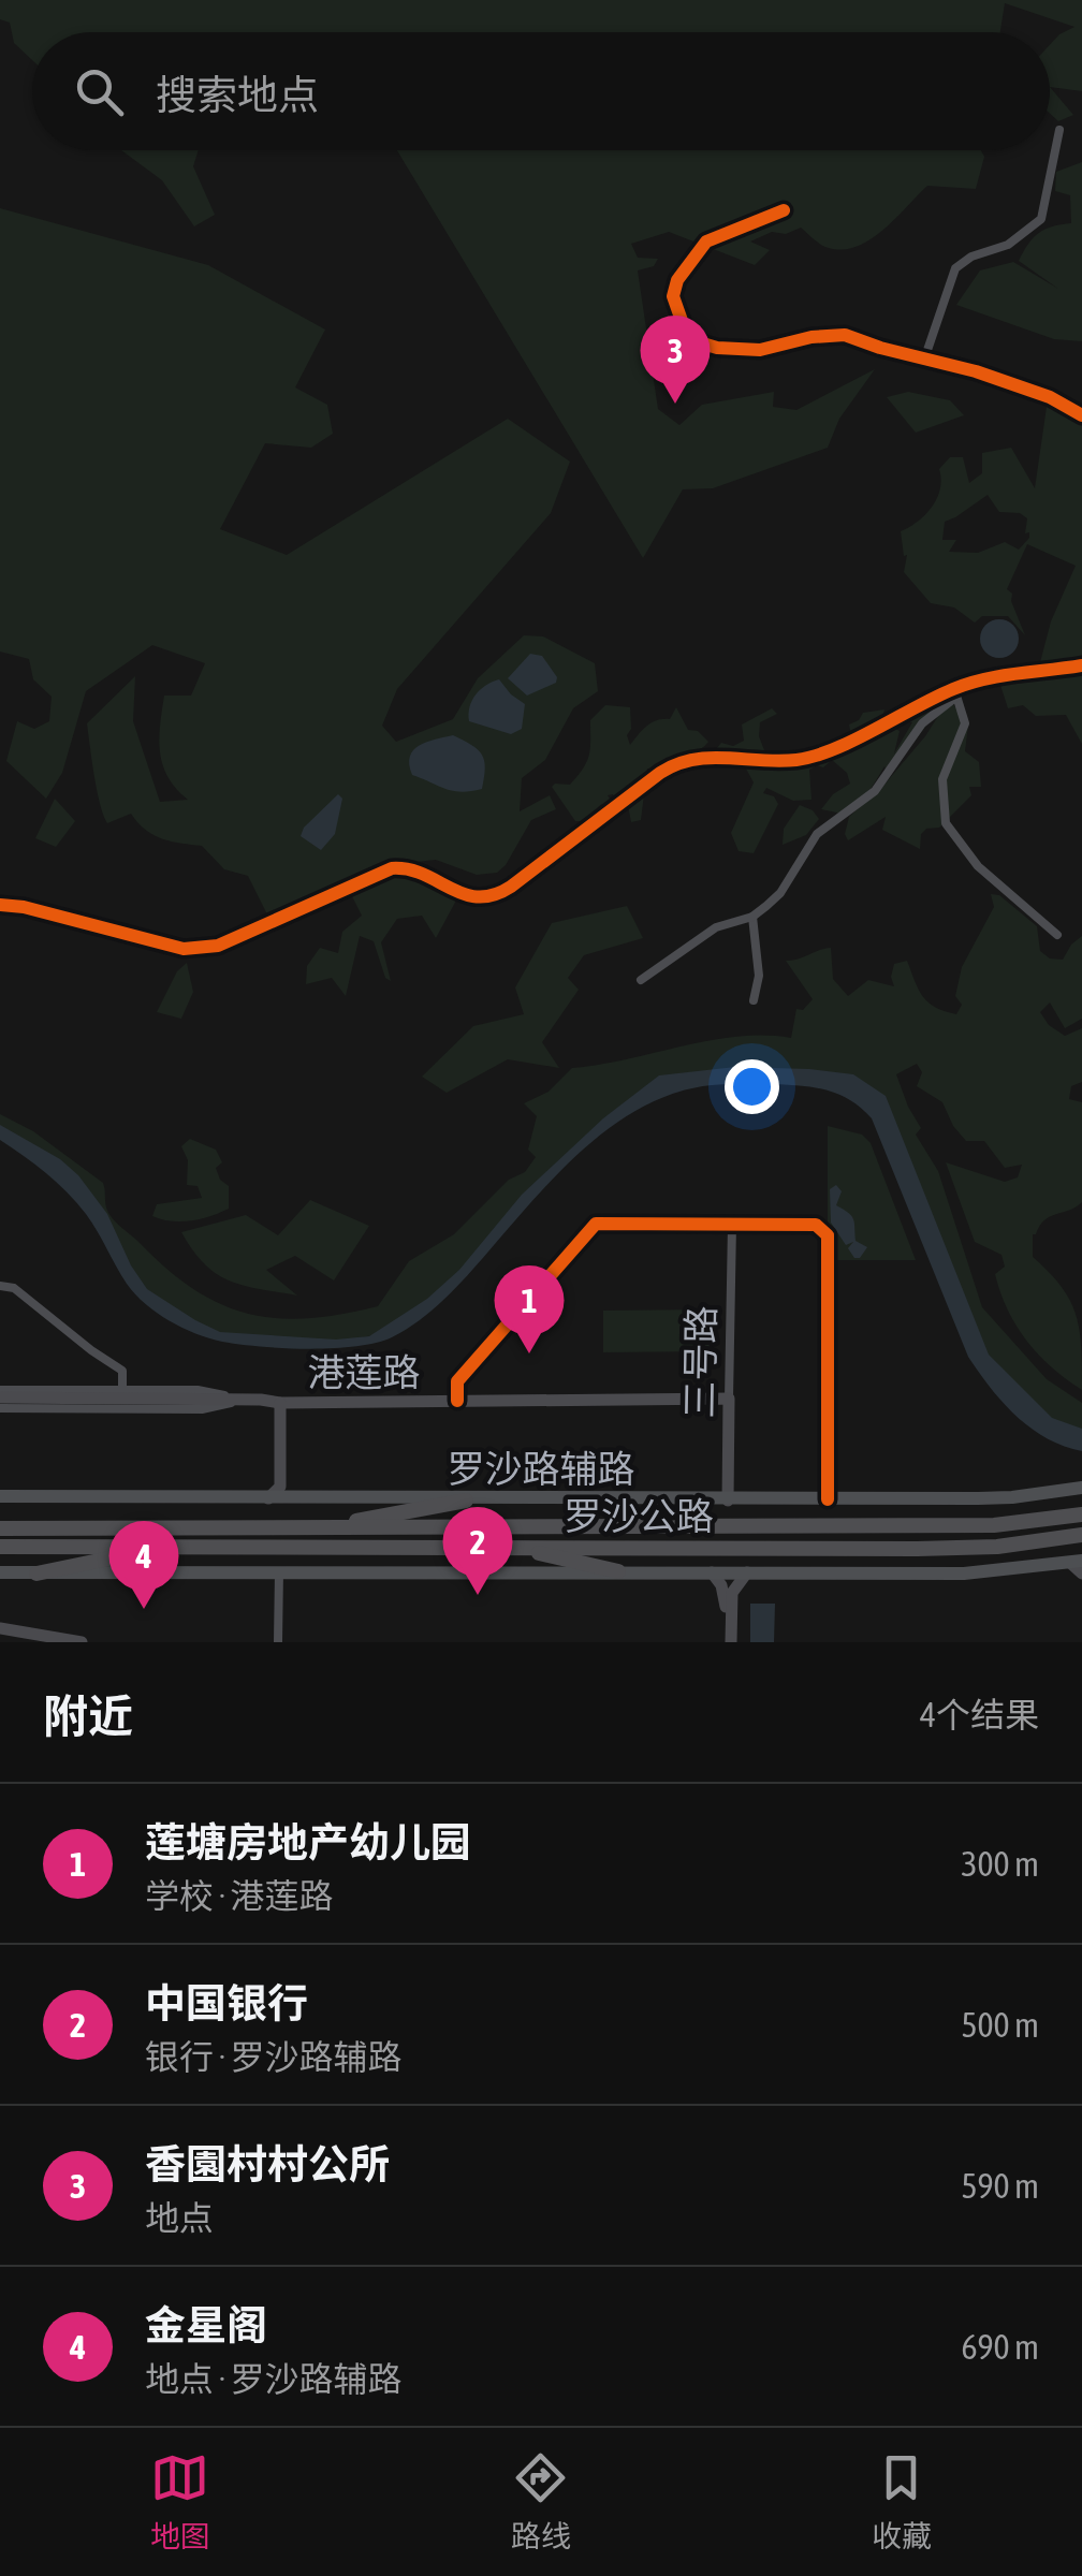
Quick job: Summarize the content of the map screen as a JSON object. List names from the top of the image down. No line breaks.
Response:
{"streets":{"highway":["罗沙公路"],"main road":["罗沙路辅路"],"street":["三号路","港莲路"]},"crossings":[["三号路","港莲路"],["三号路","罗沙路辅路"]],"page":{"search":"搜索地点","pins":["3","1","2","4"],"heading":["附近","4个结果"],"list":[{"mark":"1","name":"莲塘房地产幼儿园","note":"学校 · 港莲路","value":"300 m"},{"mark":"2","name":"中国银行","note":"银行 · 罗沙路辅路","value":"500 m"},{"mark":"3","name":"香園村村公所","note":"地点","value":"590 m"},{"mark":"4","name":"金星阁","note":"地点 · 罗沙路辅路","value":"690 m"}],"nav":["地图","路线","收藏"]}}
